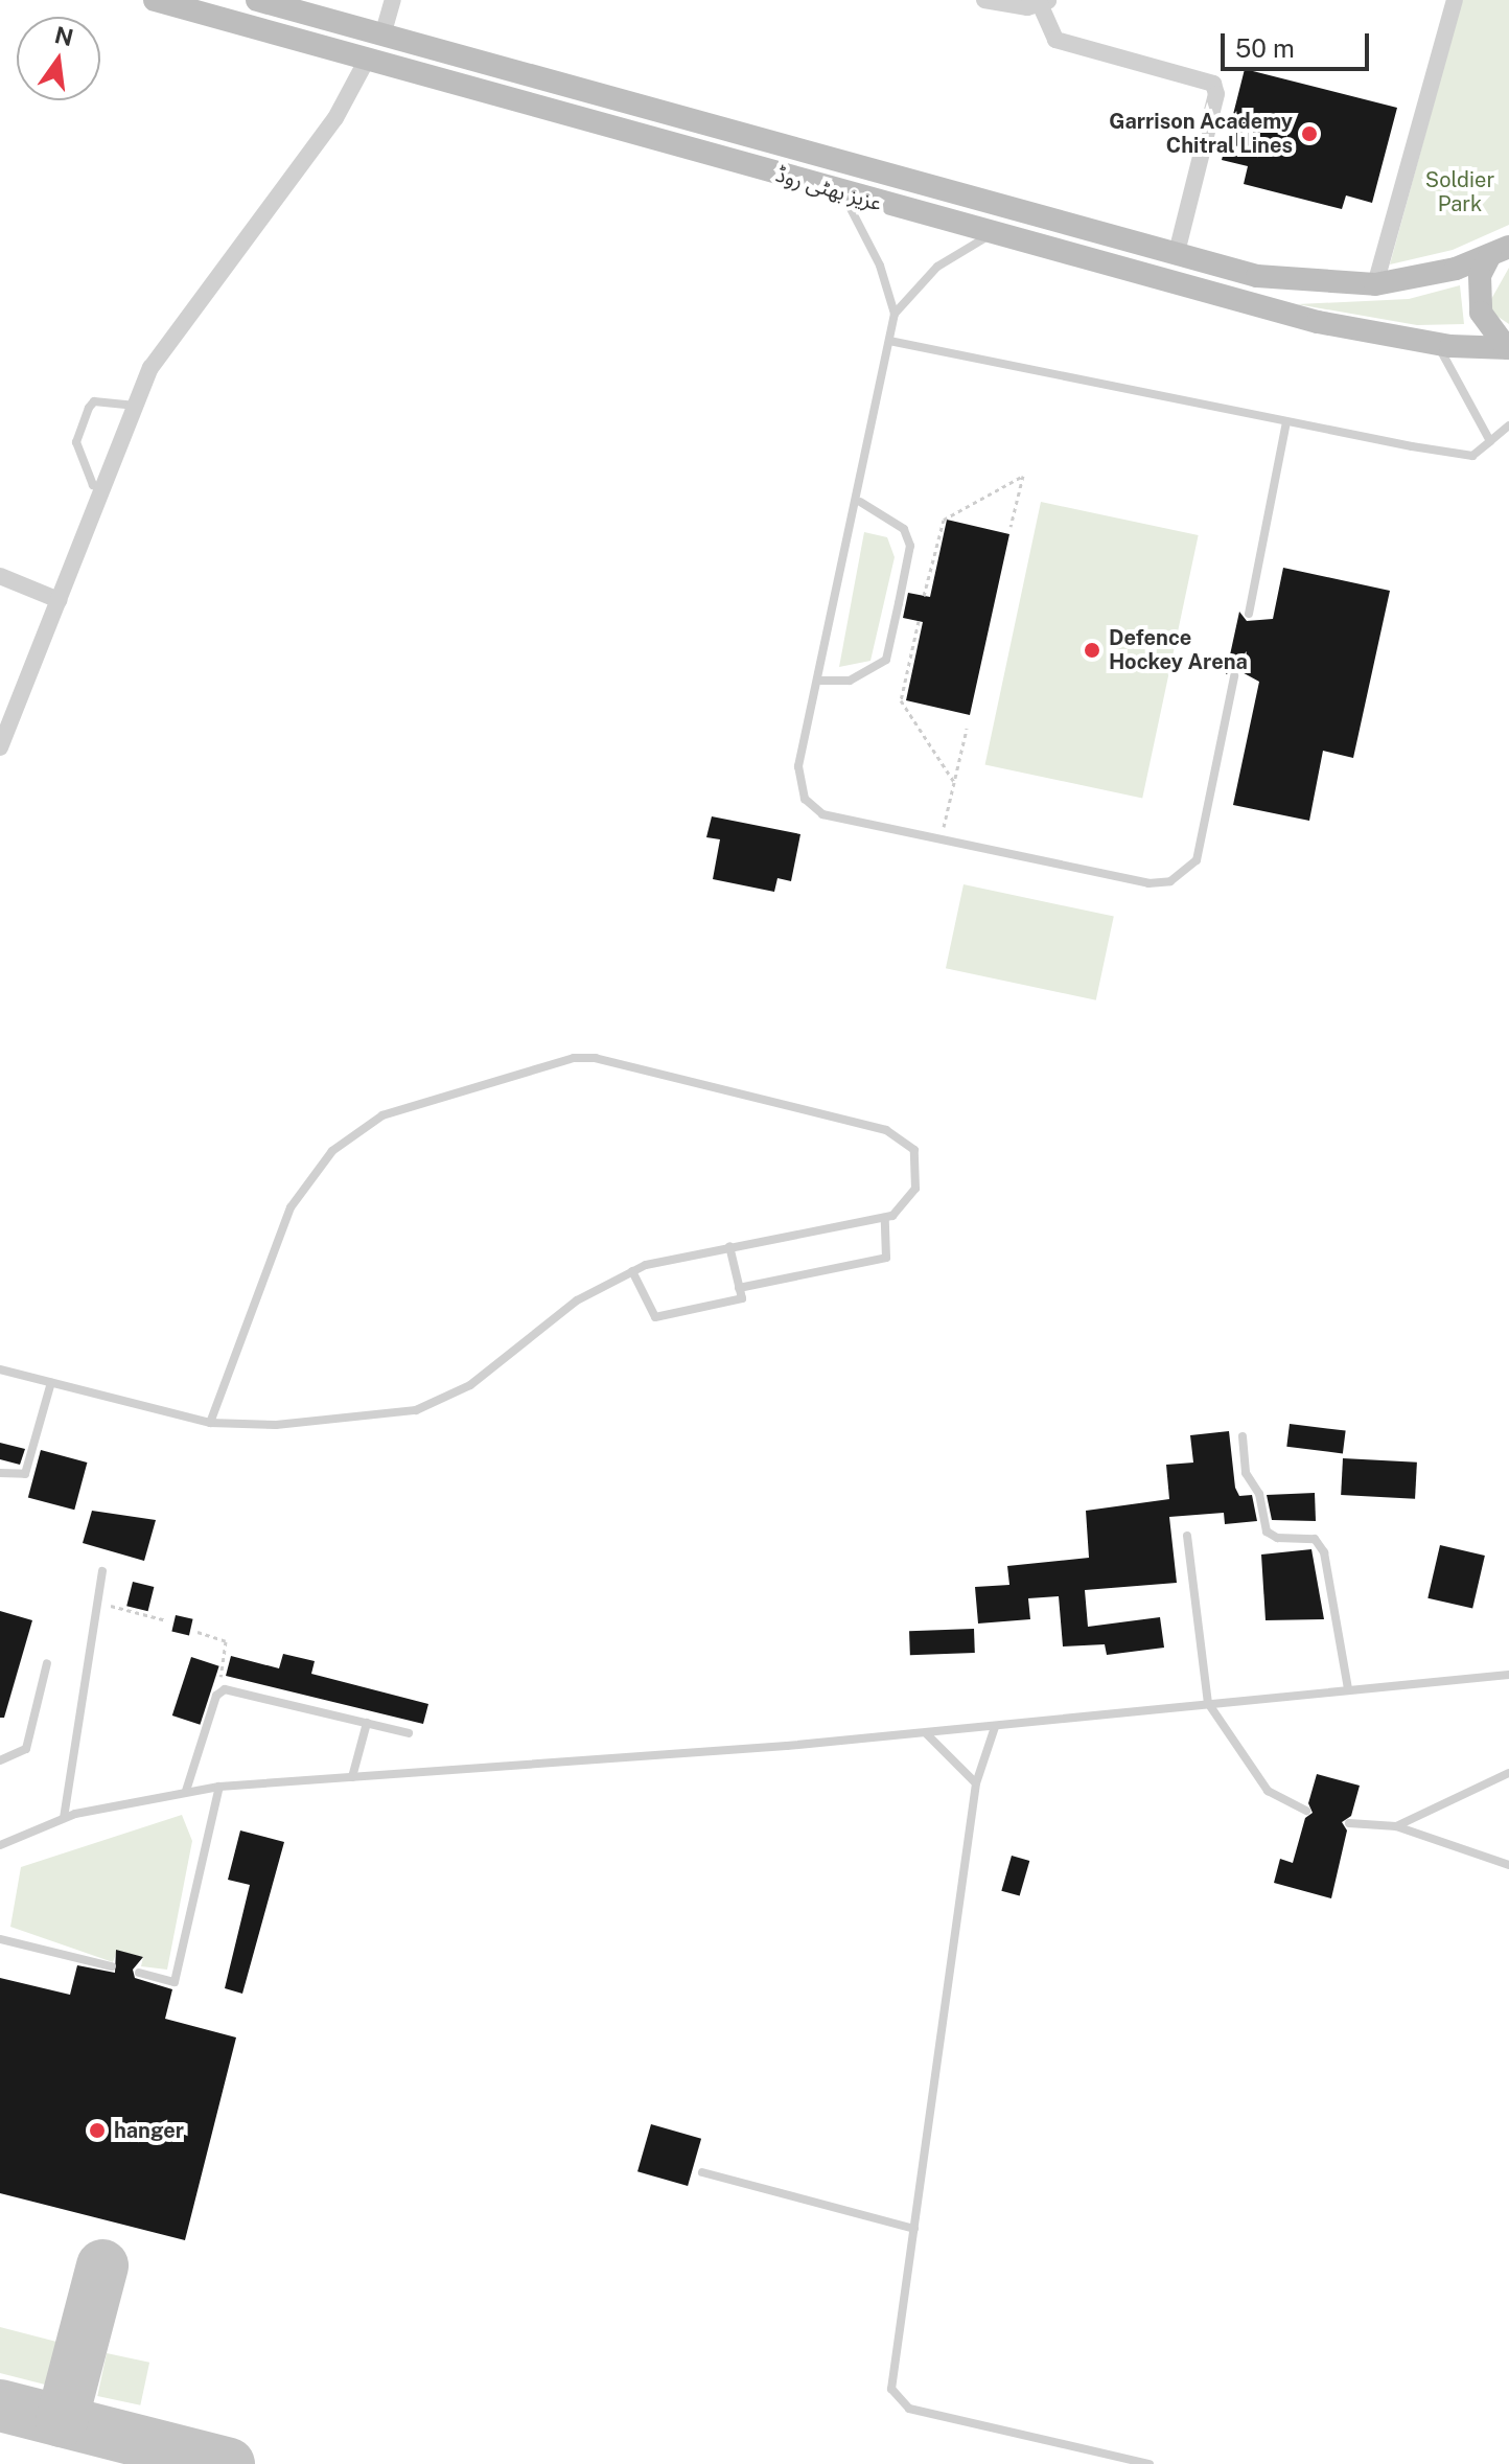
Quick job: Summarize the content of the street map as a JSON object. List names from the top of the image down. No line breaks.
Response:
{"streets":{"main road":["عزیز بھٹی روڈ"]},"parks":["Soldier Park"],"places":["Garrison Academy Chitral Lines","Defence Hockey Arena","hanger"],"scale_bar":"50 m","north":"top"}
